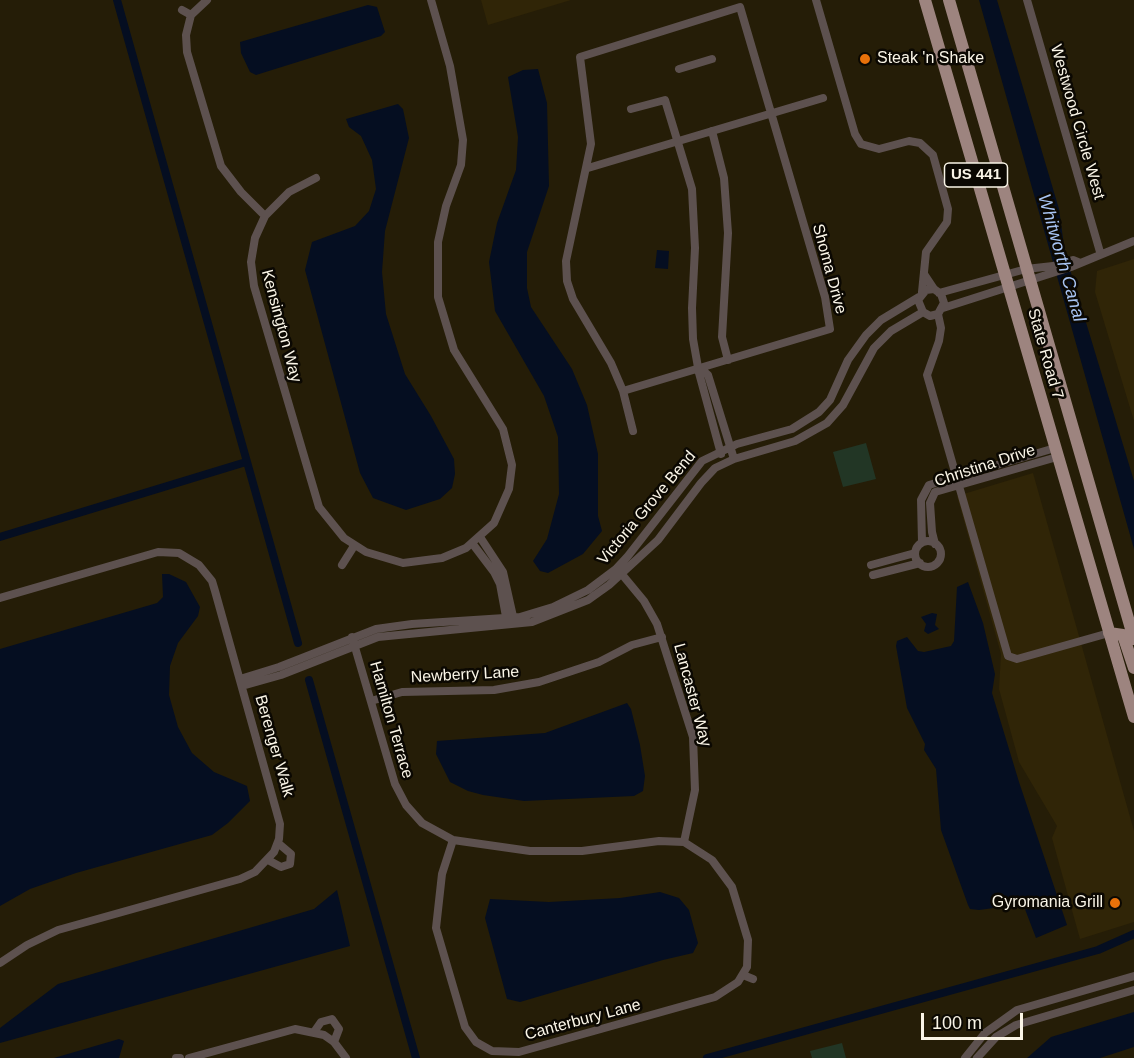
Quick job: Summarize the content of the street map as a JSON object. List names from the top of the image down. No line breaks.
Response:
{"streets":{"main road":["US 441","State Road 7"],"street":["Westwood Circle West","Shoma Drive","Kensington Way","Christina Drive","Victoria Grove Bend","Newberry Lane","Lancaster Way","Hamilton Terrace","Berenger Walk","Canterbury Lane"]},"crossings":[["State Road 7","Christina Drive"],["State Road 7","Victoria Grove Bend"],["Victoria Grove Bend","Lancaster Way"],["Victoria Grove Bend","Hamilton Terrace"],["Victoria Grove Bend","Berenger Walk"],["Newberry Lane","Lancaster Way"],["Newberry Lane","Hamilton Terrace"],["Lancaster Way","Hamilton Terrace"],["Hamilton Terrace","Canterbury Lane"]],"water":["Whitworth Canal"],"places":["Steak 'n Shake","Gyromania Grill"],"scale_bar":"100 m"}
